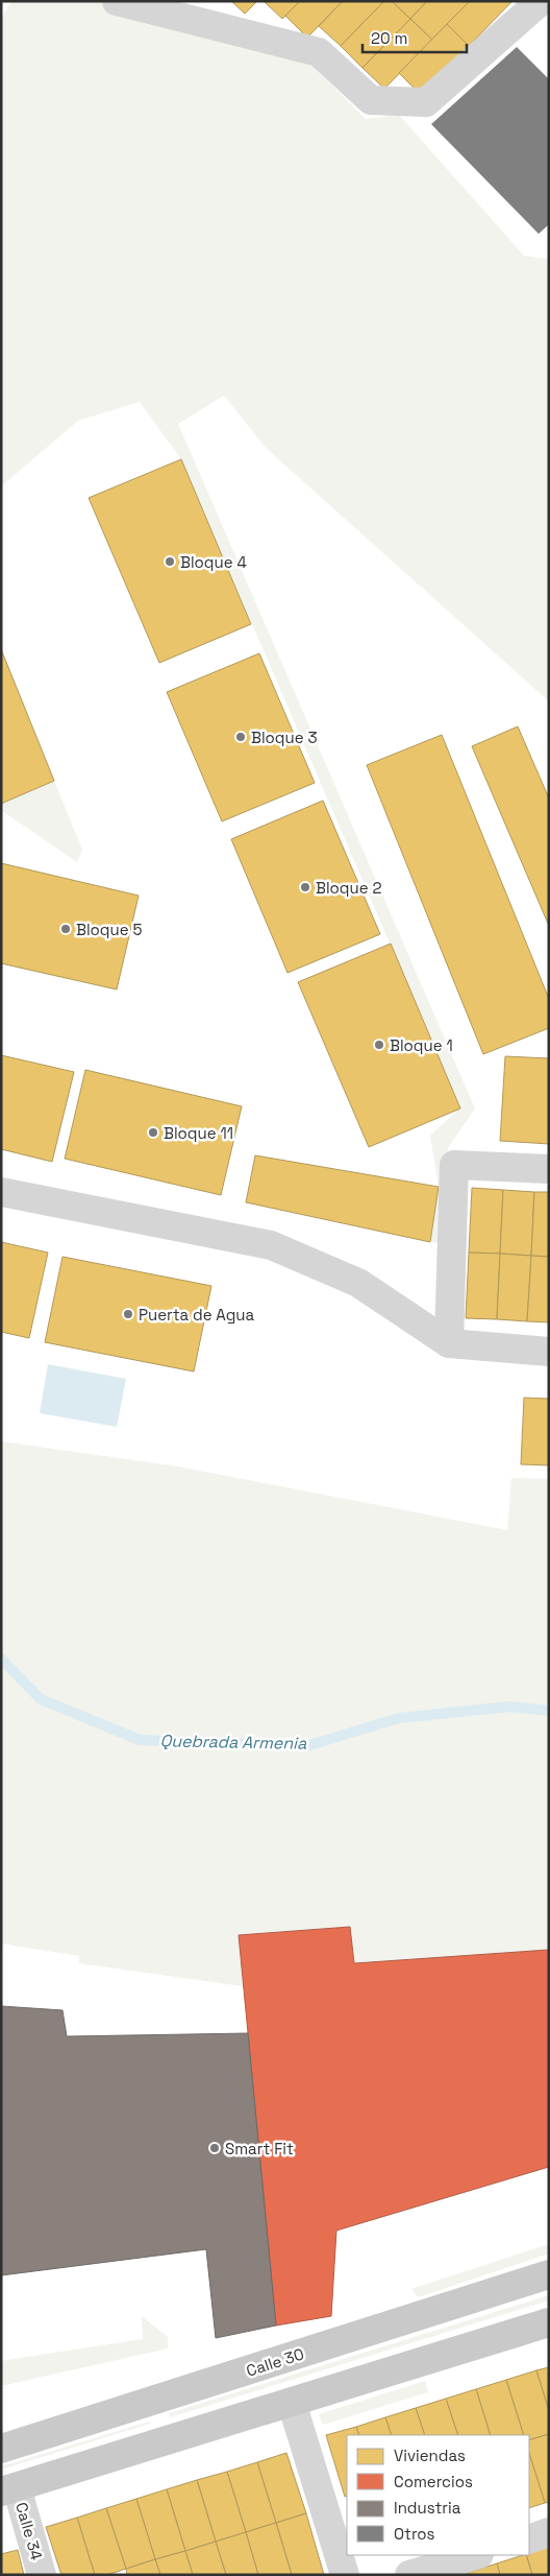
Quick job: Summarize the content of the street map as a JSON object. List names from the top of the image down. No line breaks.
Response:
{"streets":{"main road":["Calle 30"],"street":["Calle 34"]},"water":["Quebrada Armenia"],"places":["Bloque 4","Bloque 3","Bloque 2","Bloque 5","Bloque 1","Bloque 11","Puerta de Agua","Smart Fit"],"legend":["Viviendas","Comercios","Industria","Otros"],"scale_bar":"20 m"}
